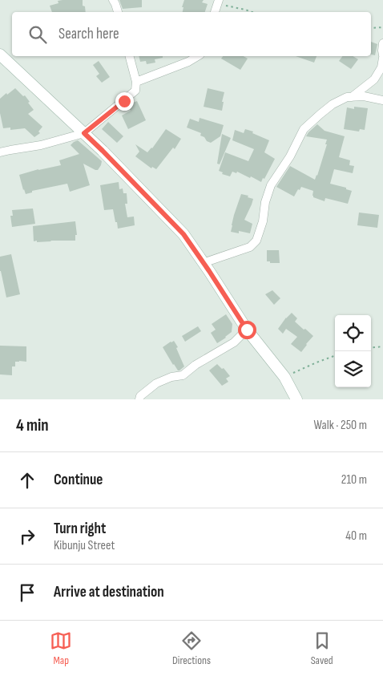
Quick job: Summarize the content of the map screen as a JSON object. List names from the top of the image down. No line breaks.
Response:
{"page":{"search":"Search here","heading":["4 min","Walk · 250 m"],"list":[["Continue","210 m"],["Turn right","Kibunju Street","40 m"],"Arrive at destination"],"nav":["Map","Directions","Saved"]}}
